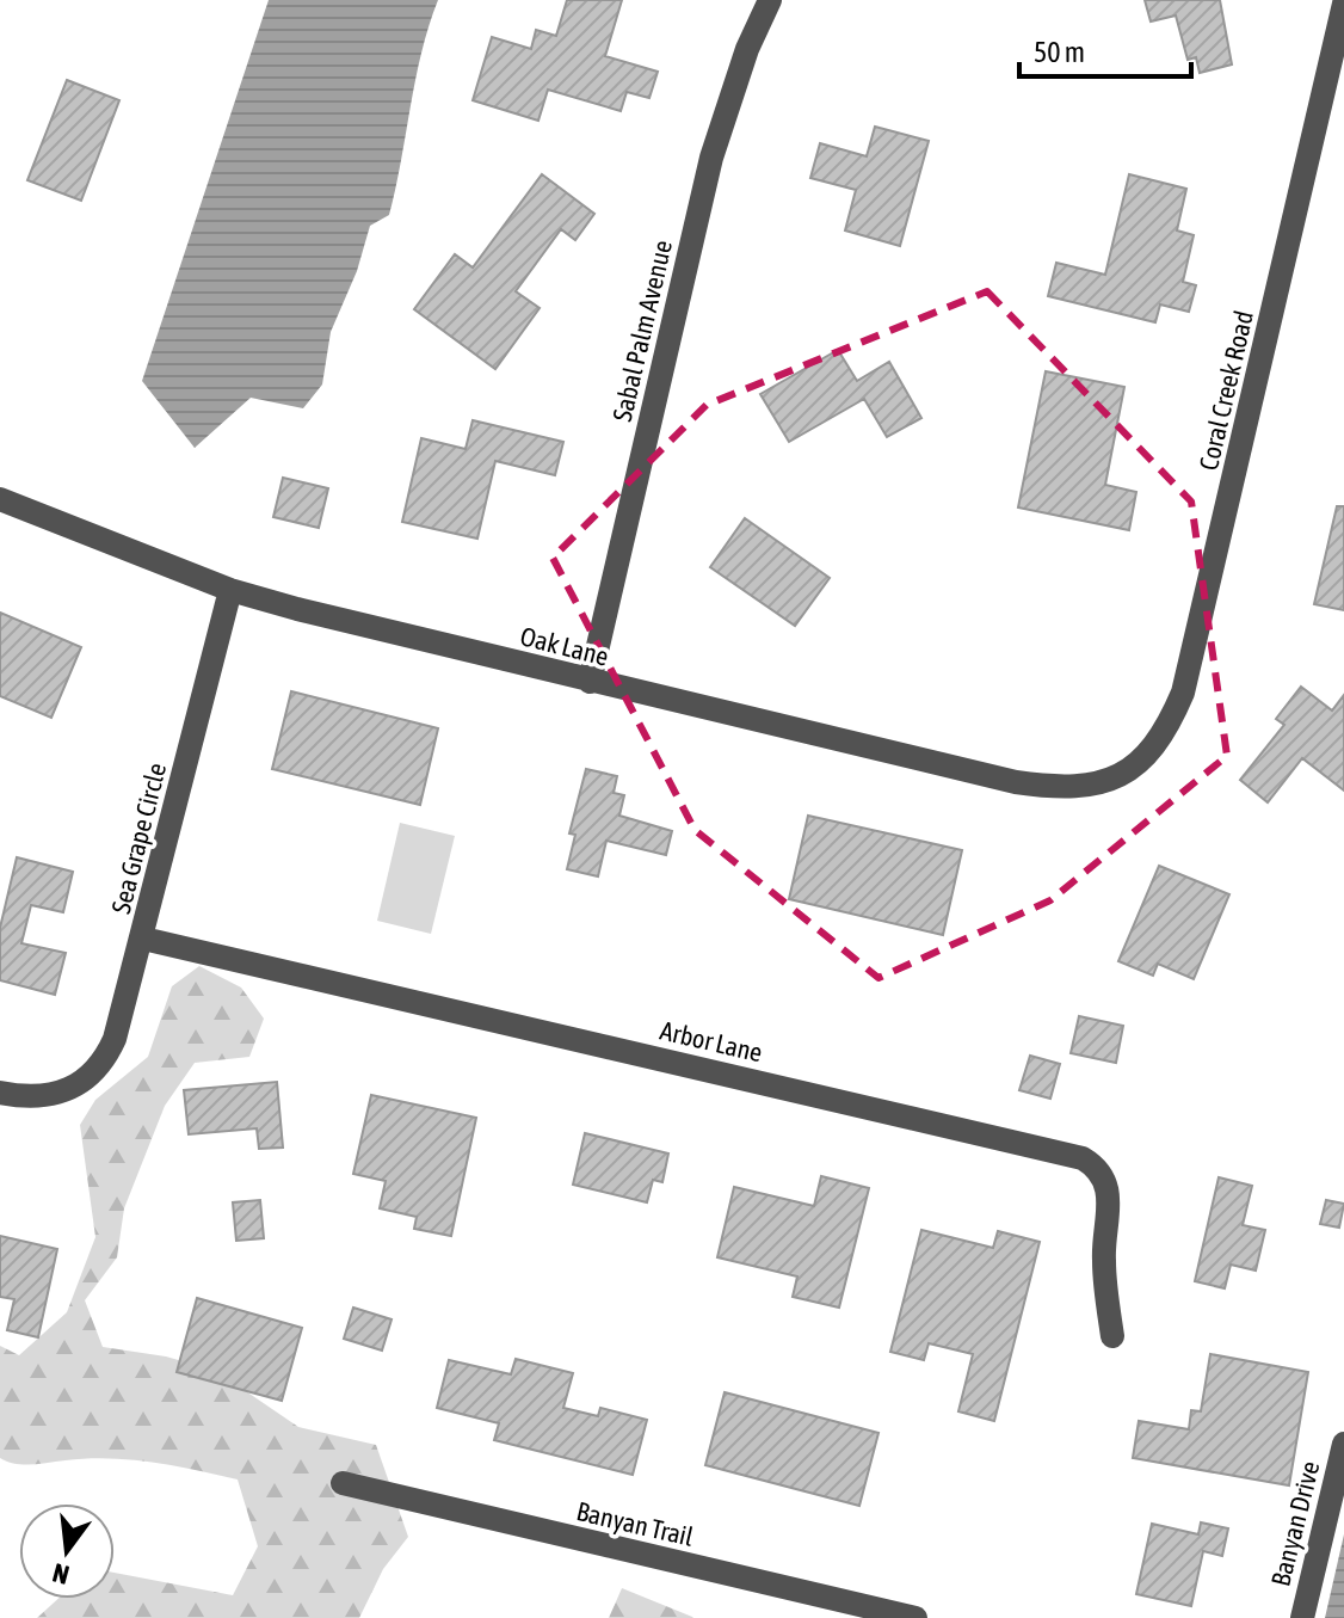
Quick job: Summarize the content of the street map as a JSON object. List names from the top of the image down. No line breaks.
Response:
{"streets":{"street":["Sabal Palm Avenue","Coral Creek Road","Oak Lane","Sea Grape Circle","Arbor Lane","Banyan Trail","Banyan Drive"]},"crossings":[["Sabal Palm Avenue","Oak Lane"],["Coral Creek Road","Oak Lane"],["Oak Lane","Sea Grape Circle"],["Sea Grape Circle","Arbor Lane"]],"scale_bar":"50 m","north":"bottom"}
